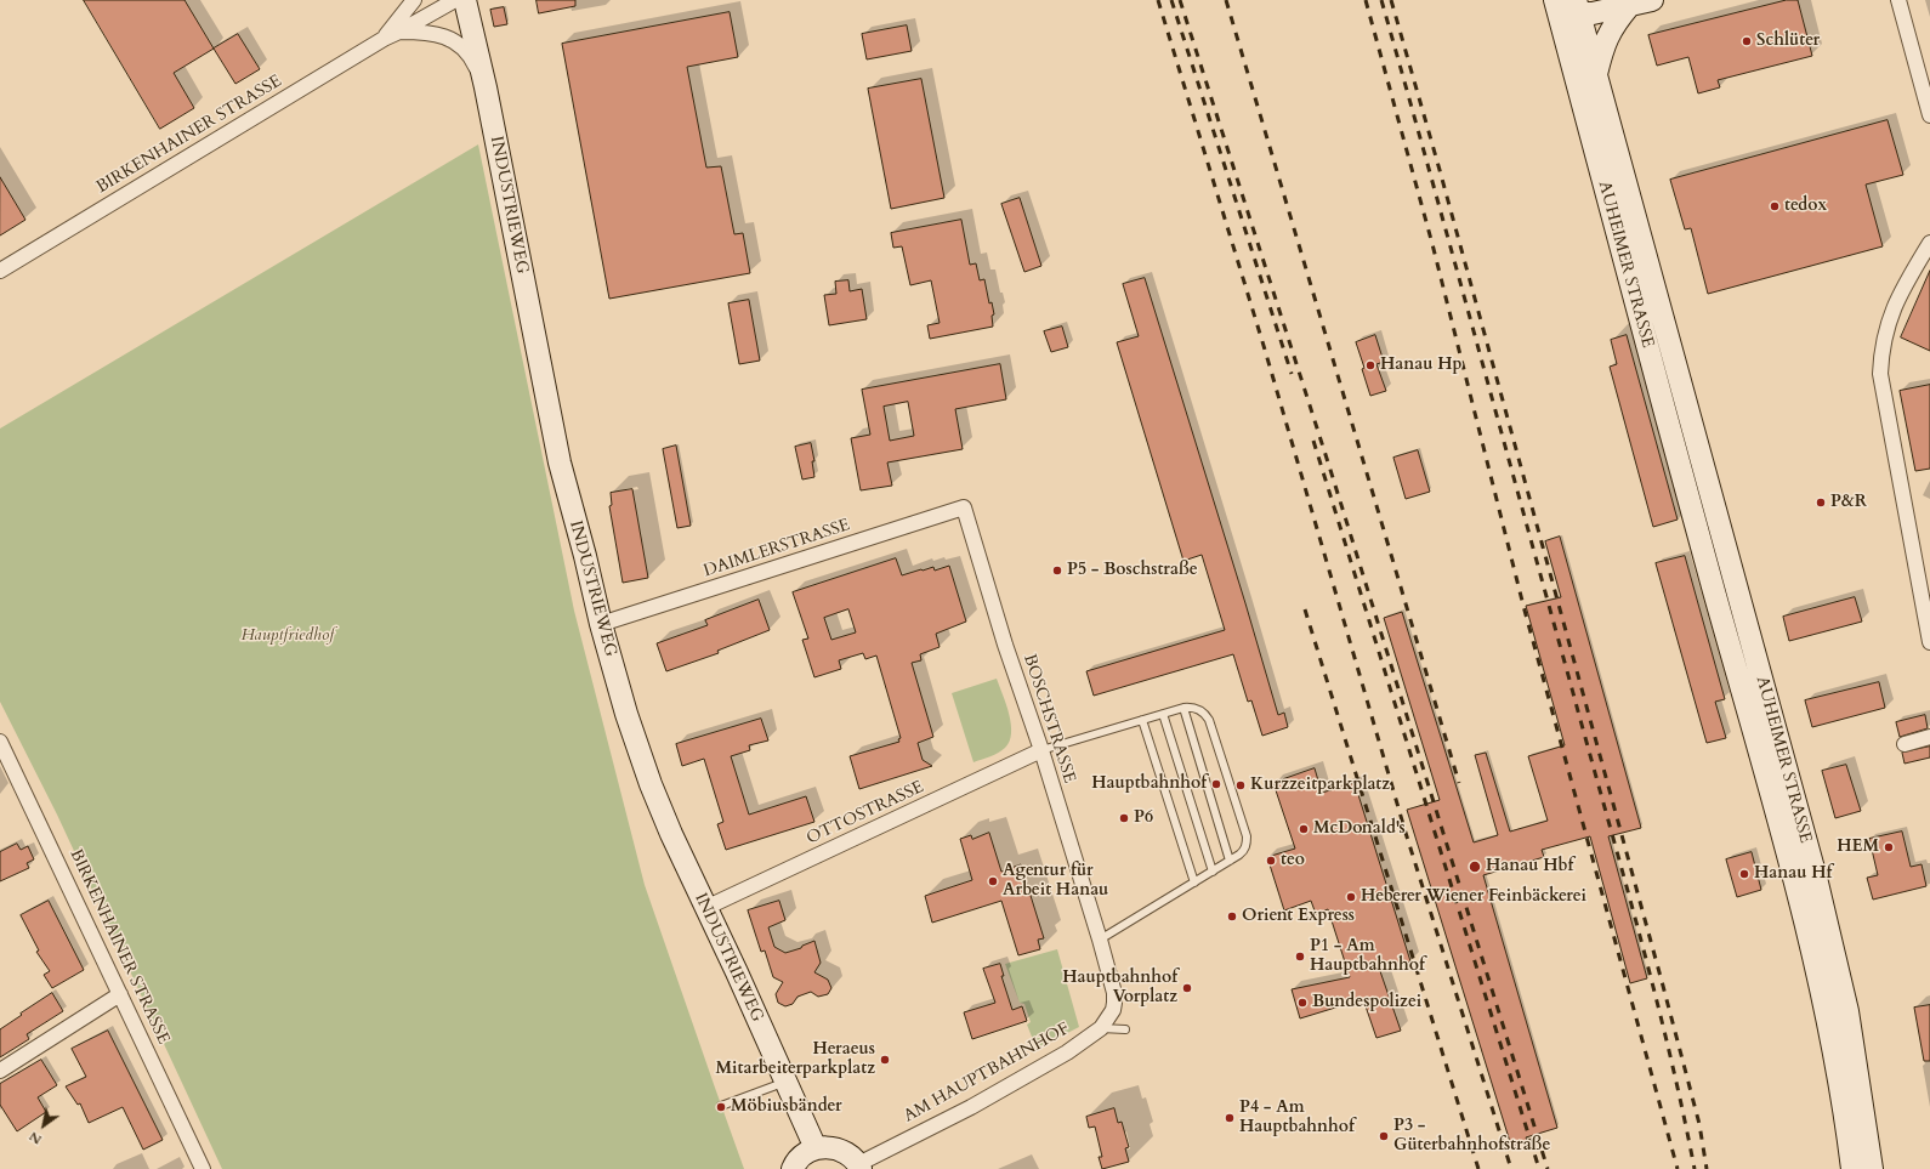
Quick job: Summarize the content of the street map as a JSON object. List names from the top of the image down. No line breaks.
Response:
{"streets":{"main road":["INDUSTRIEWEG","AUHEIMER STRASSE"],"street":["BIRKENHAINER STRASSE","DAIMLERSTRASSE","BOSCHSTRASSE","OTTOSTRASSE","AM HAUPTBAHNHOF"]},"crossings":[["INDUSTRIEWEG","DAIMLERSTRASSE"],["INDUSTRIEWEG","OTTOSTRASSE"],["DAIMLERSTRASSE","BOSCHSTRASSE"],["BOSCHSTRASSE","OTTOSTRASSE"],["BOSCHSTRASSE","AM HAUPTBAHNHOF"]],"parks":["Hauptfriedhof"],"places":["Schlüter","tedox","Hanau Hp","P&R","P5 - Boschstraße","Hauptbahnhof","Kurzzeitparkplatz","P6","McDonald's","HEM","teo","Hanau Hbf","Hanau Hf","Agentur für Arbeit Hanau","Heberer Wiener Feinbäckerei","Orient Express","P1 - Am Hauptbahnhof","Hauptbahnhof Vorplatz","Bundespolizei","Heraeus Mitarbeiterparkplatz","Möbiusbänder","P4 - Am Hauptbahnhof","P3 - Güterbahnhofstraße"],"north":"bottom left"}
